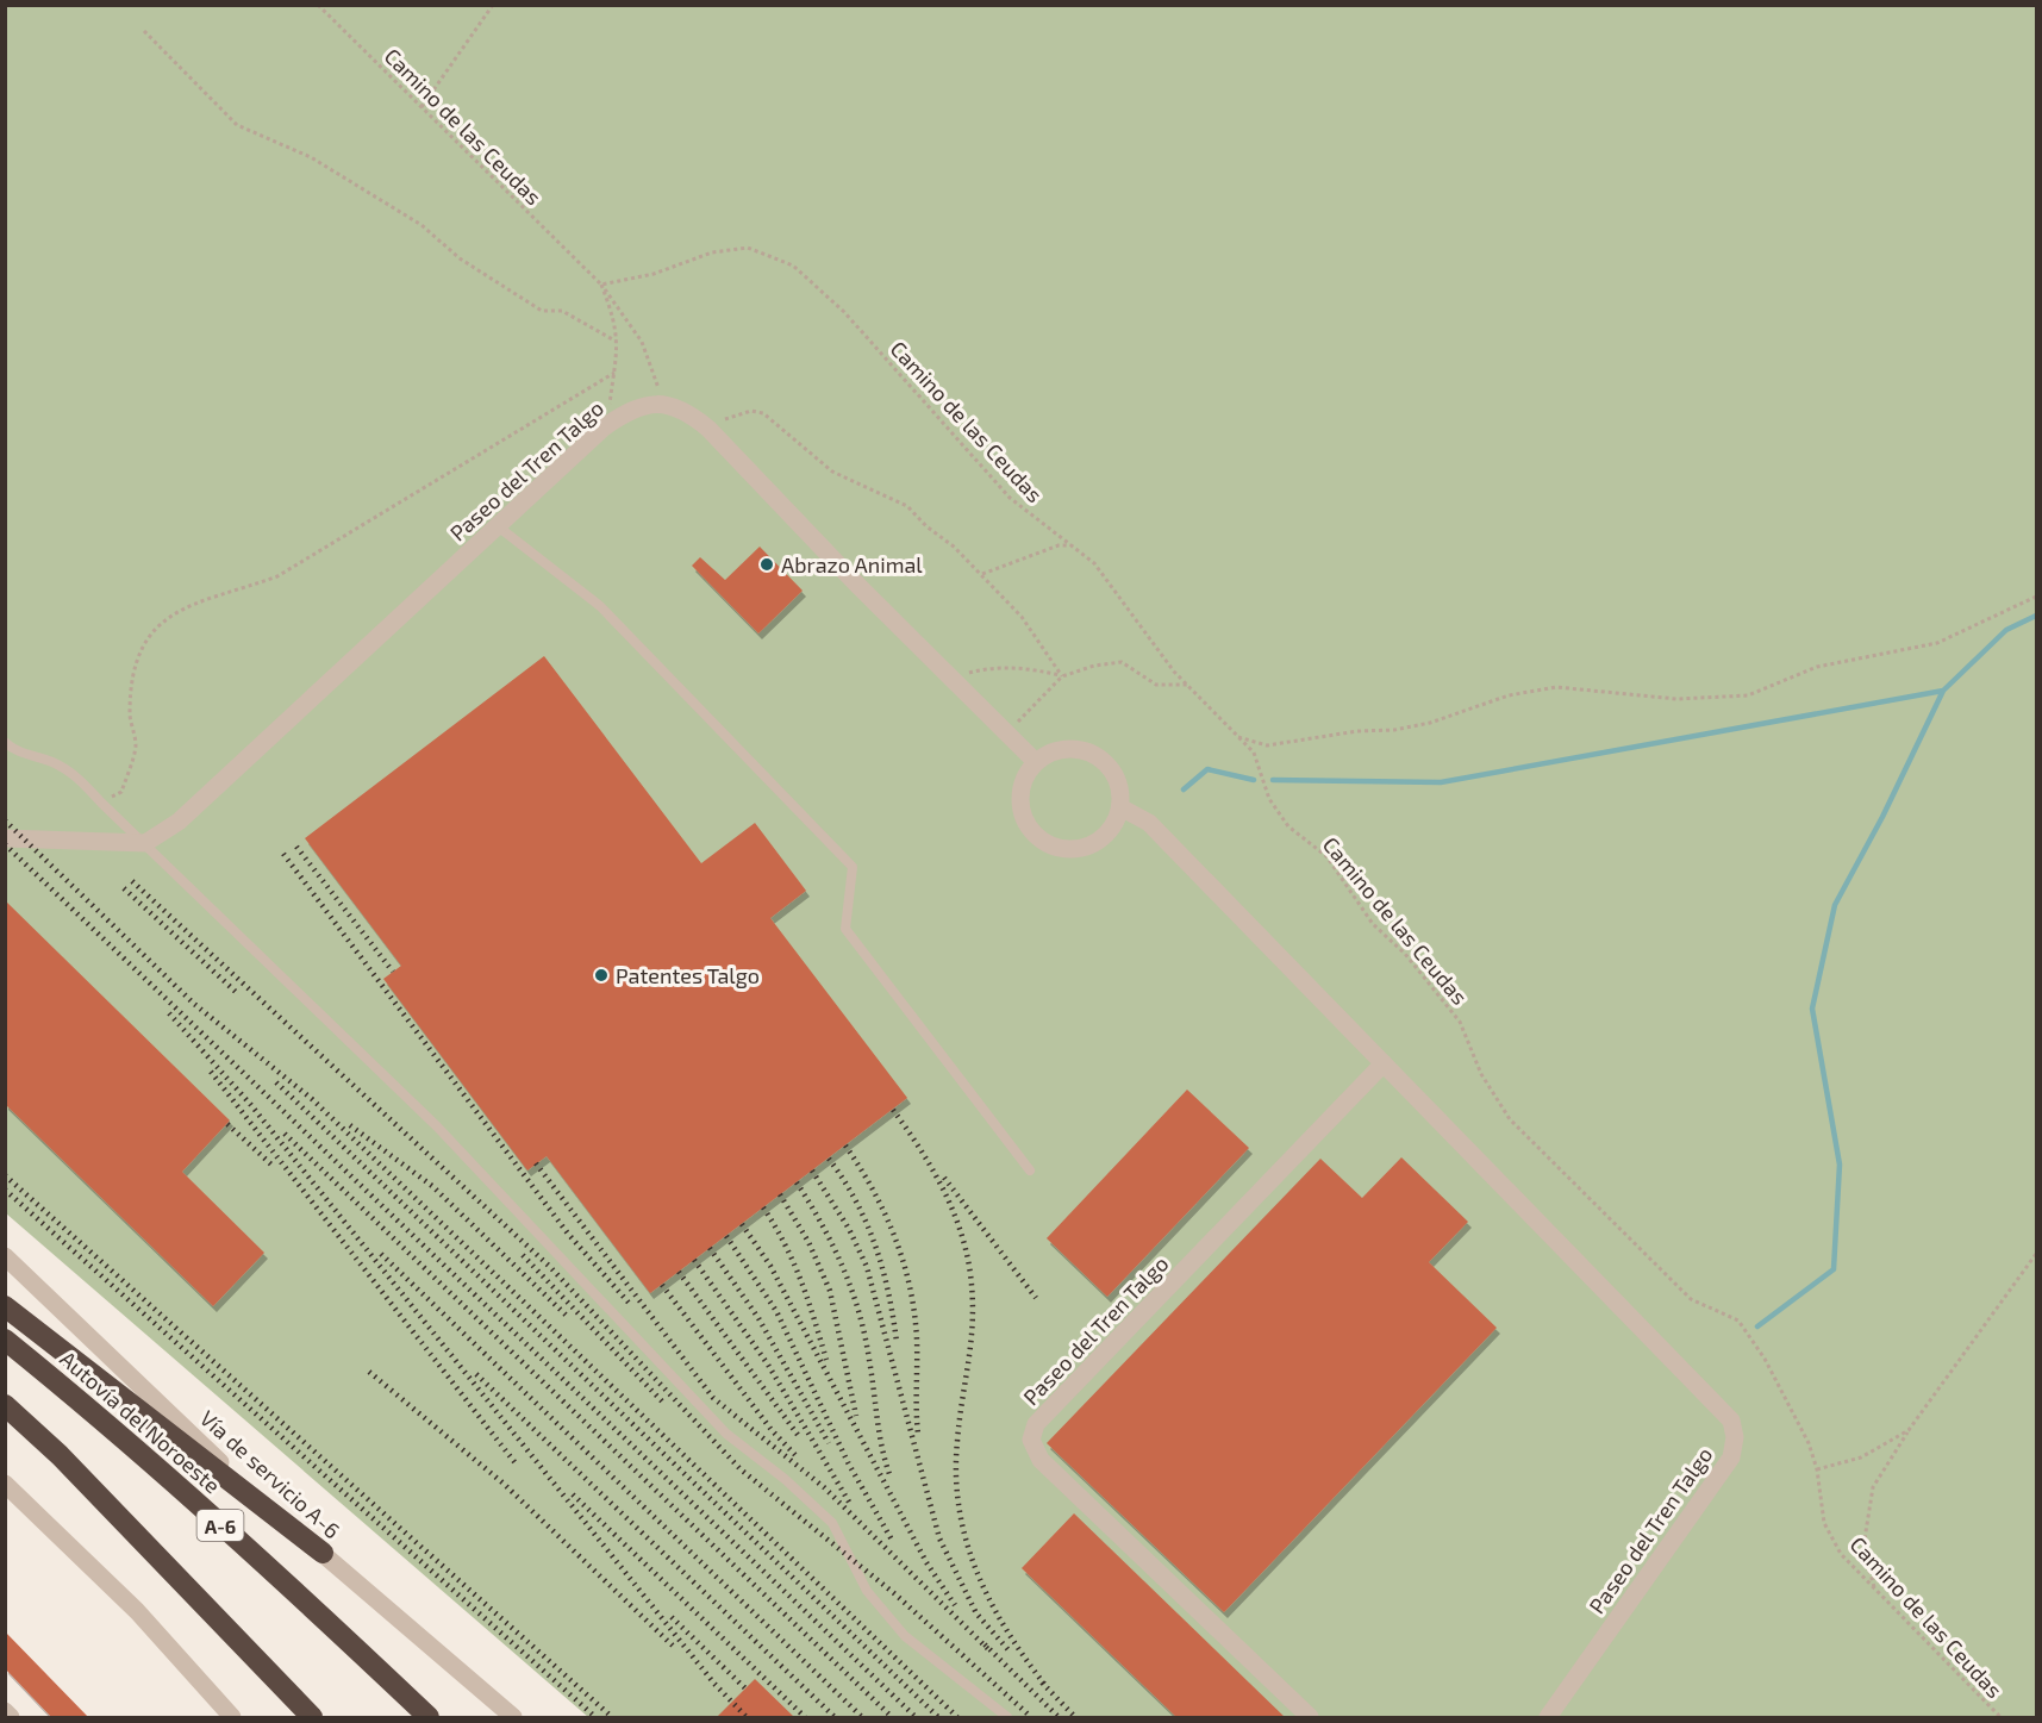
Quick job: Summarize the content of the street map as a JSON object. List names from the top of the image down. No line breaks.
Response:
{"streets":{"highway":["Autovía del Noroeste","A-6"],"street":["Paseo del Tren Talgo","Vía de servicio A-6"],"path":["Camino de las Ceudas"]},"places":["Abrazo Animal","Patentes Talgo"]}
